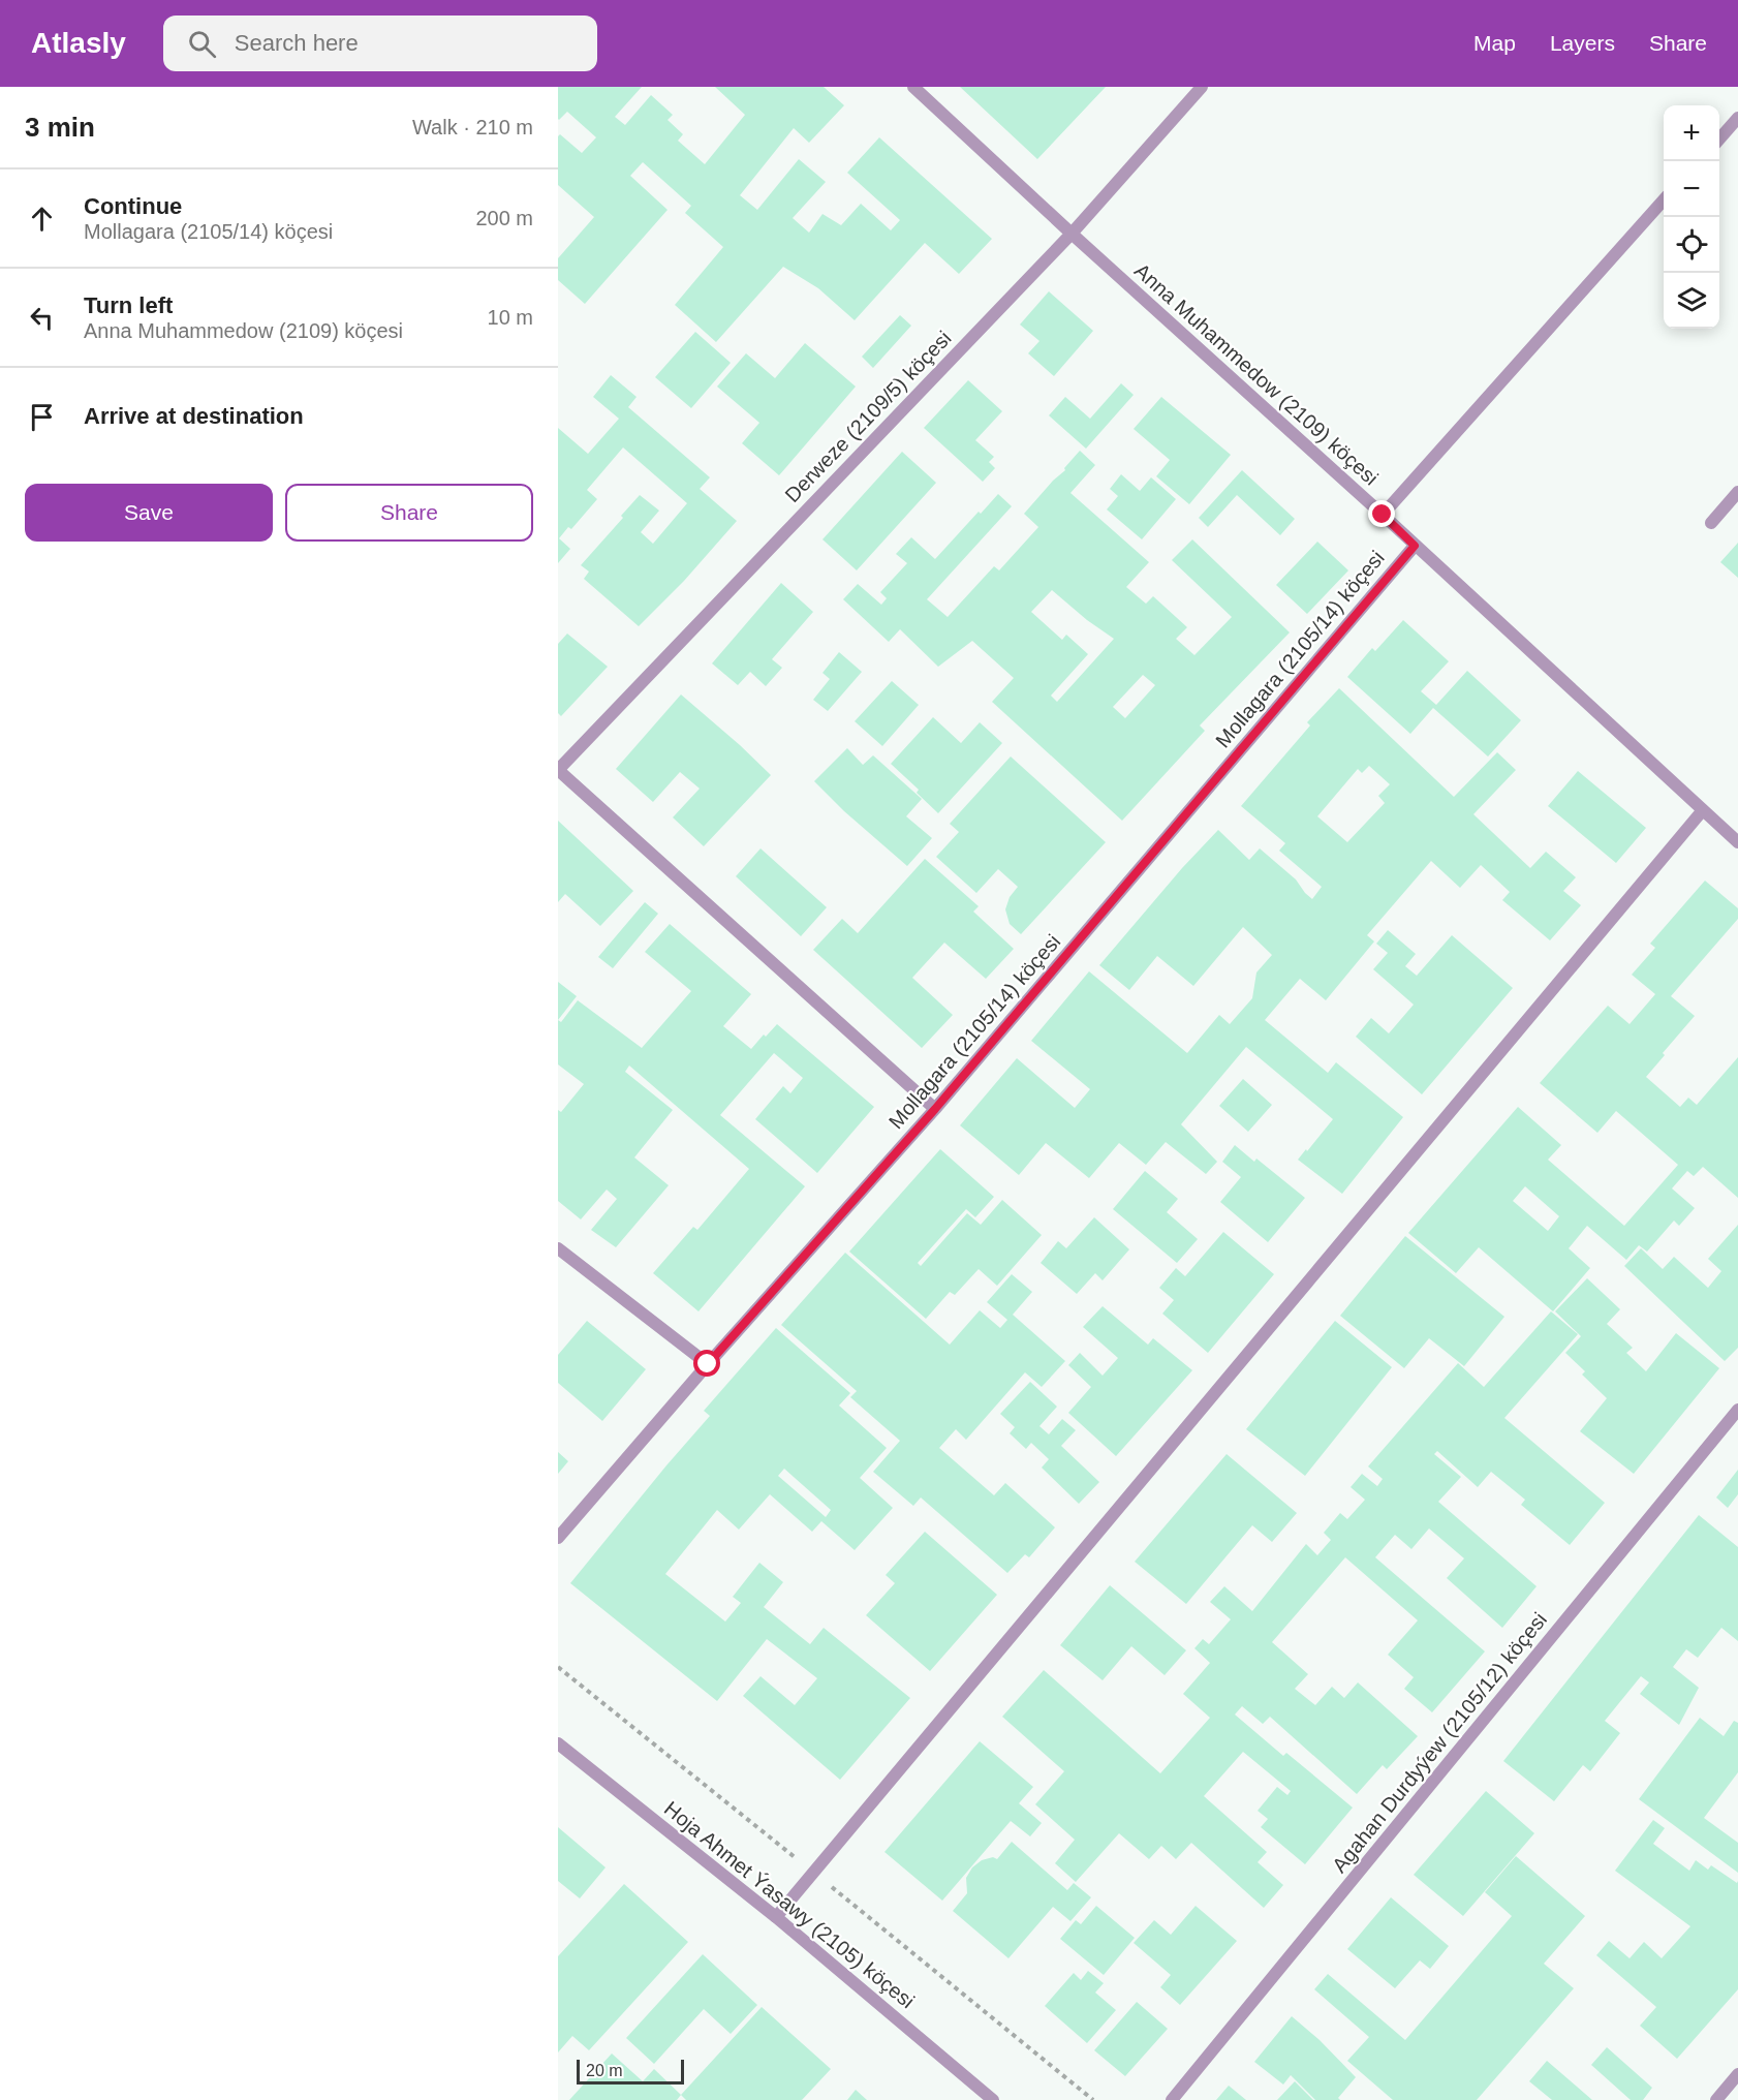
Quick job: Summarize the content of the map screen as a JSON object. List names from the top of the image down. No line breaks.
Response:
{"streets":{"street":["Anna Muhammedow (2109) köçesi","Derweze (2109/5) köçesi","Mollagara (2105/14) köçesi","Agahan Durdyýew (2105/12) köçesi","Hoja Ahmet Ýasawy (2105) köçesi"]},"crossings":[["Anna Muhammedow (2109) köçesi","Derweze (2109/5) köçesi"],["Anna Muhammedow (2109) köçesi","Mollagara (2105/14) köçesi"]],"scale_bar":"20 m","page":{"header":"Atlasly","search":"Search here","nav":["Map","Layers","Share"],"heading":["3 min","Walk · 210 m"],"map_buttons":["+","−"],"list":[["Continue","Mollagara (2105/14) köçesi","200 m"],["Turn left","Anna Muhammedow (2109) köçesi","10 m"],"Arrive at destination"],"buttons":["Save","Share"],"scale":"20 m"}}
